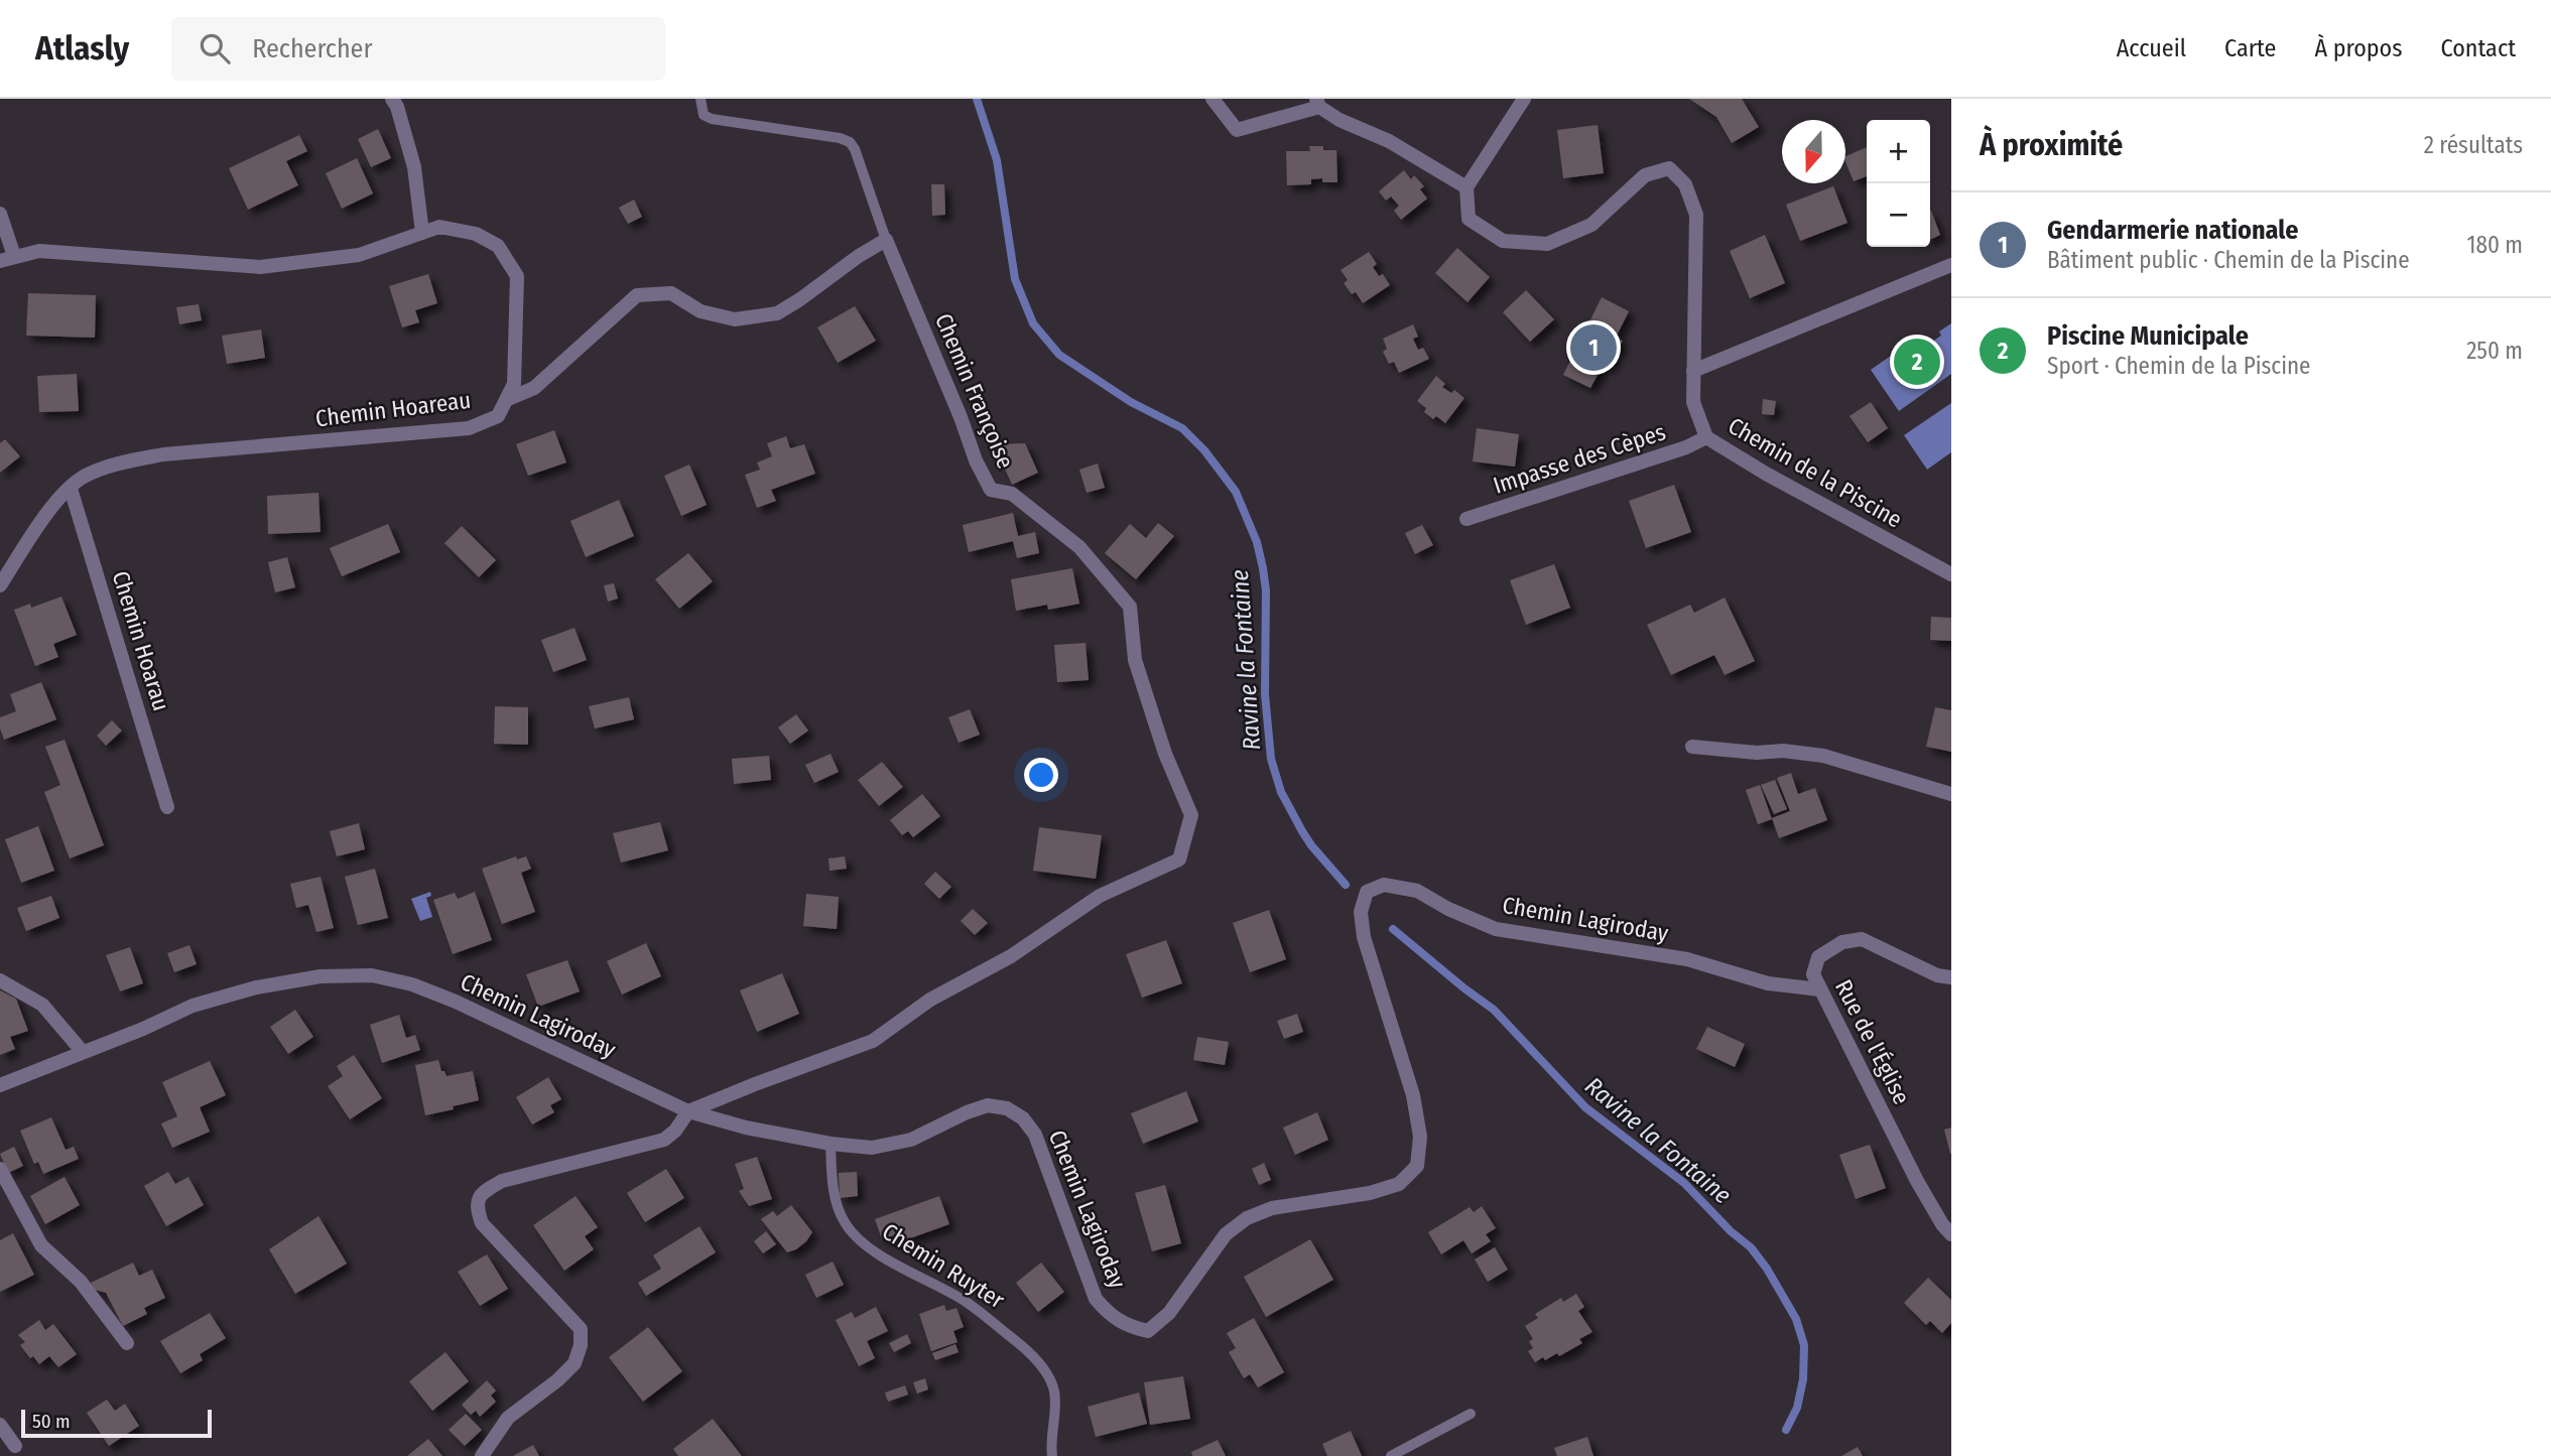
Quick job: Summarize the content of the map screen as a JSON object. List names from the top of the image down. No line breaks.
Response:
{"streets":{"street":["Chemin Françoise","Chemin Hoareau","Impasse des Cèpes","Chemin de la Piscine","Chemin Hoarau","Chemin Lagiroday","Rue de l'Église"],"lane":["Chemin Ruyter"]},"crossings":[["Chemin Françoise","Chemin Lagiroday"],["Chemin Hoareau","Chemin Hoarau"],["Impasse des Cèpes","Chemin de la Piscine"],["Chemin Lagiroday","Rue de l'Église"],["Chemin Lagiroday","Chemin Ruyter"]],"water":["Ravine la Fontaine"],"scale_bar":"50 m","north":"bottom","page":{"header":"Atlasly","search":"Rechercher","nav":["Accueil","Carte","À propos","Contact"],"heading":["À proximité","2 résultats"],"map_buttons":["+","−"],"list":[{"mark":"1","name":"Gendarmerie nationale","note":"Bâtiment public · Chemin de la Piscine","value":"180 m"},{"mark":"2","name":"Piscine Municipale","note":"Sport · Chemin de la Piscine","value":"250 m"}],"pins":["1","2"],"scale":"50 m"}}
